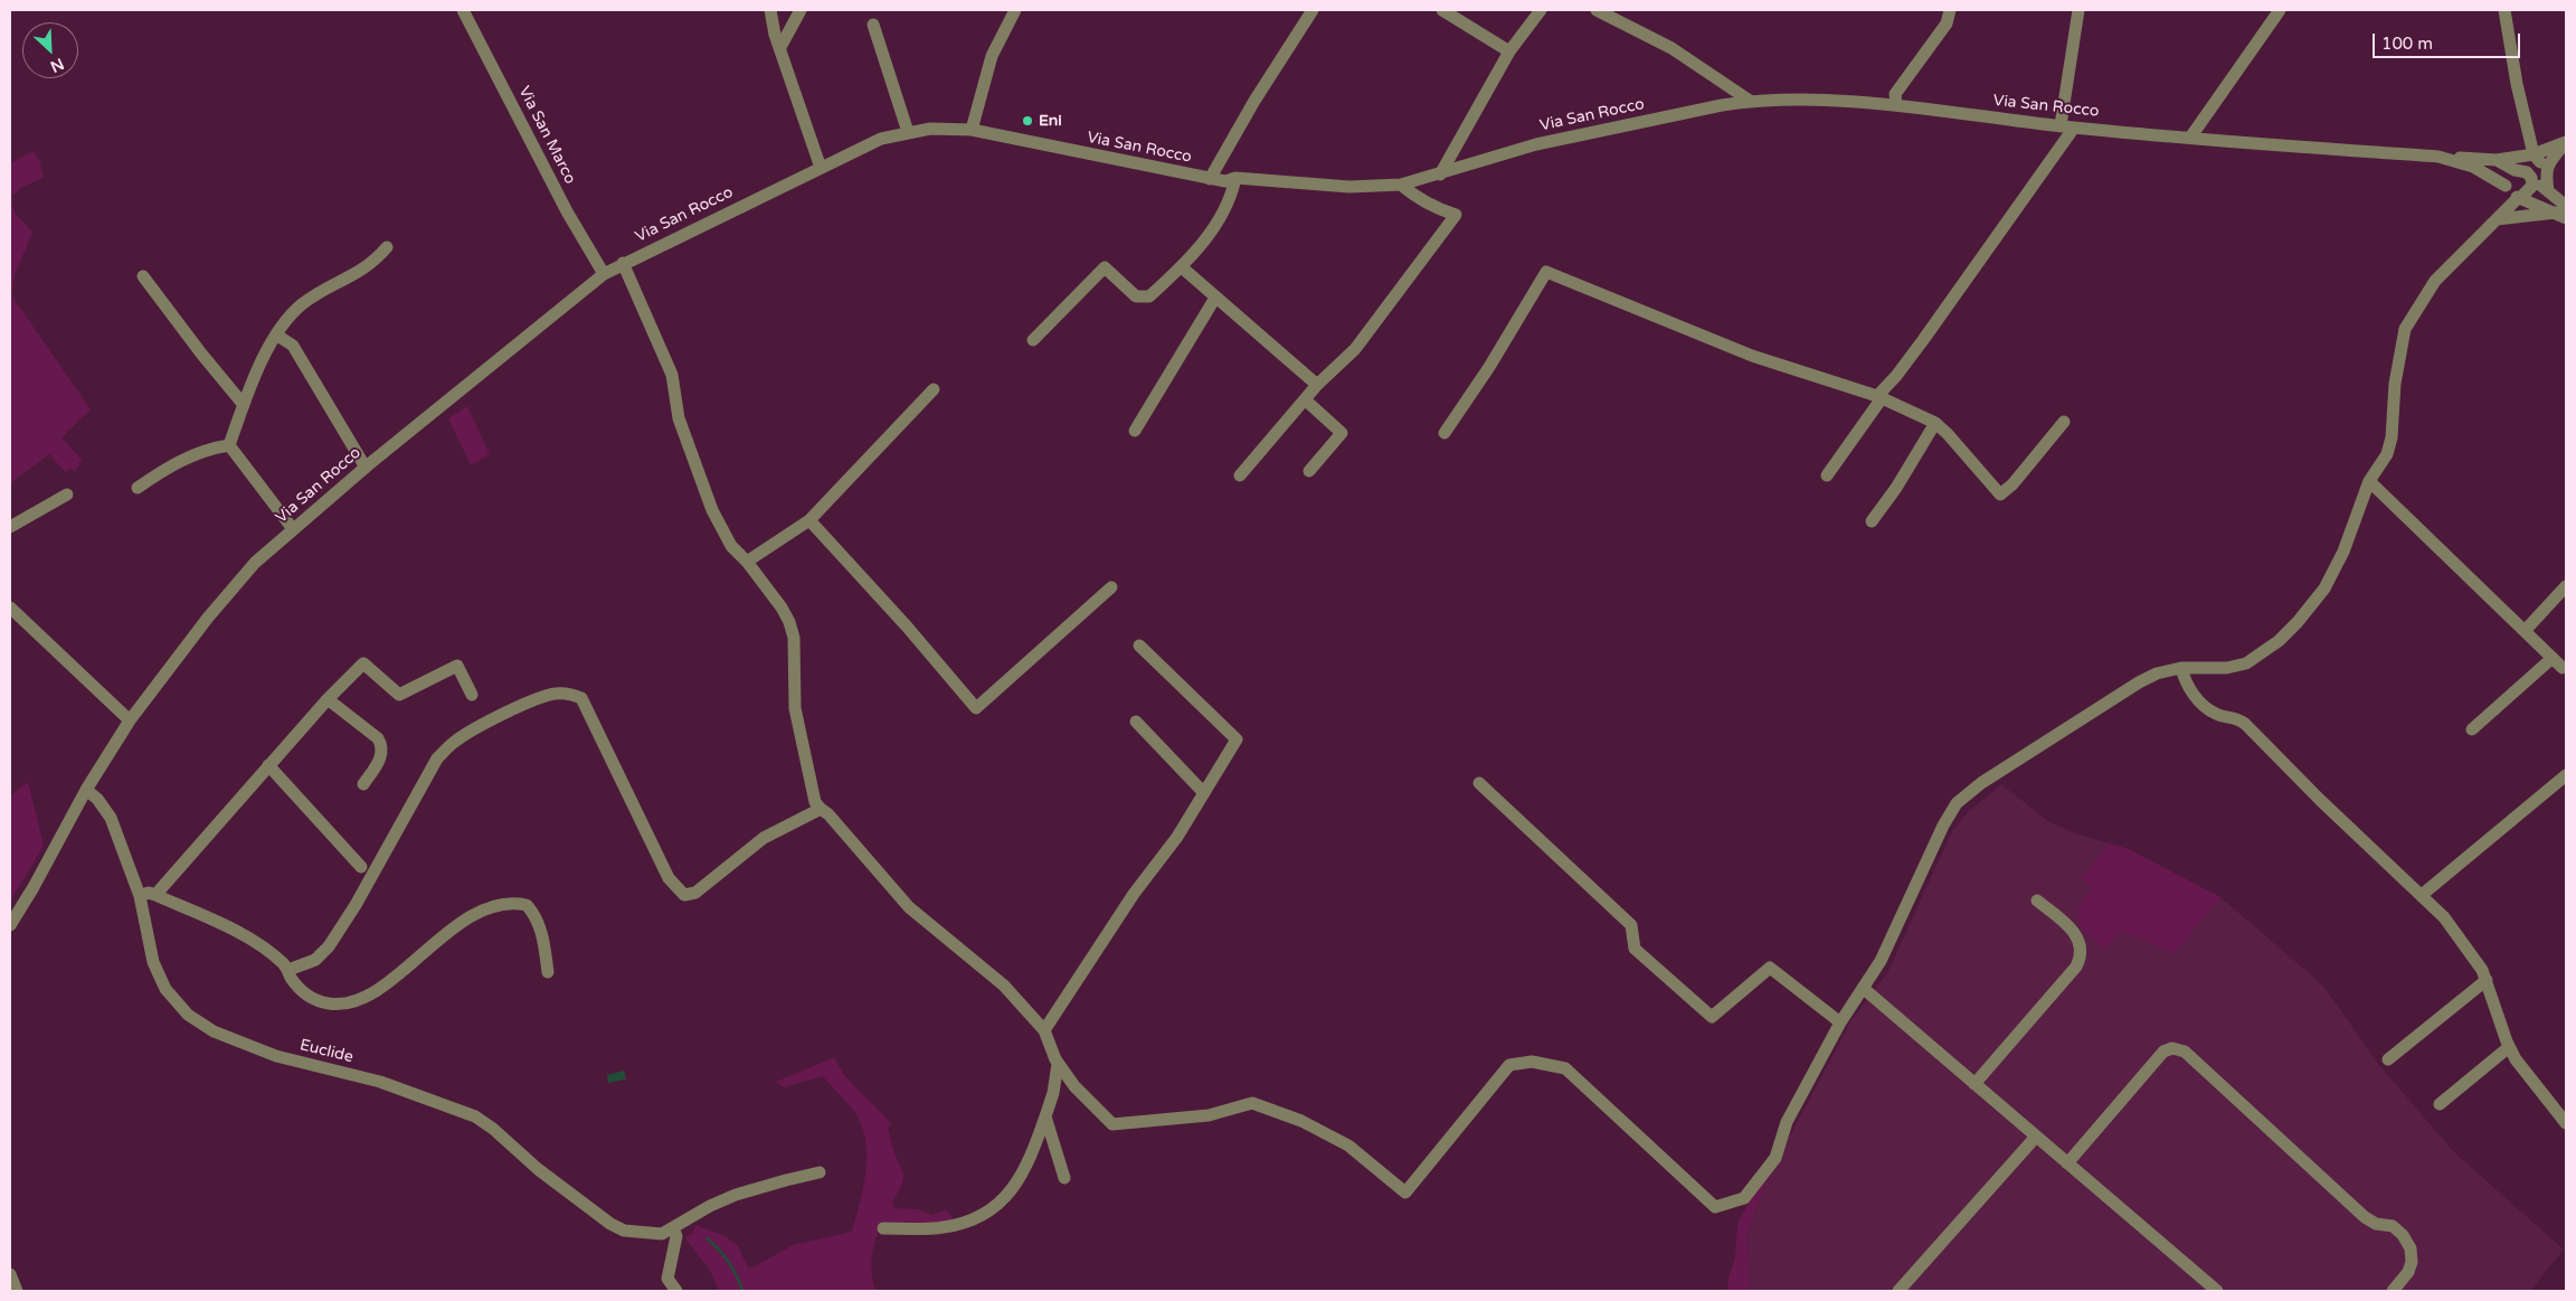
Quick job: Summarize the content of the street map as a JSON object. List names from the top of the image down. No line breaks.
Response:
{"streets":{"street":["Via San Rocco","Via San Marco","Euclide"]},"crossings":[["Via San Rocco","Via San Marco"],["Via San Rocco","Euclide"]],"places":["Eni"],"scale_bar":"100 m","north":"bottom right"}
